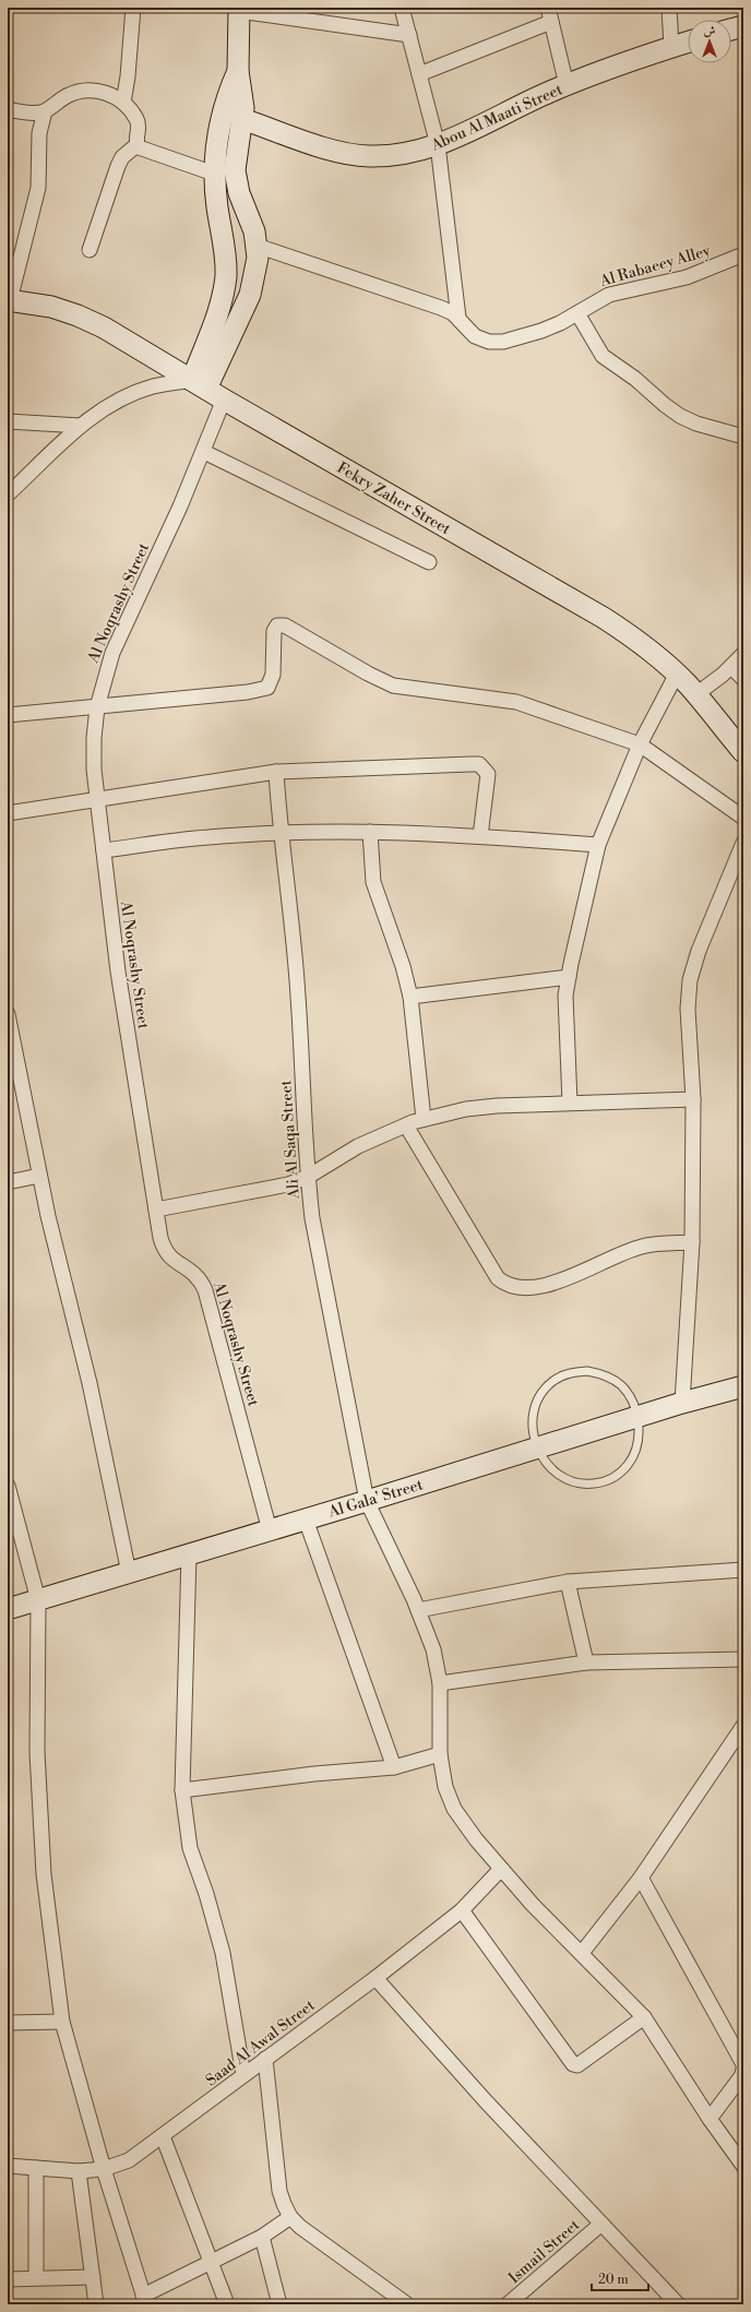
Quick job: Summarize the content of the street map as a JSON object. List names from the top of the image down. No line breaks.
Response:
{"streets":{"street":["Abou Al Maati Street","Al Rabaeey Alley","Fekry Zaher Street","Al Noqrashy Street","Ali Al Saqa Street","Al Gala' Street","Saad Al Awal Street","Ismail Street"]},"crossings":[["Fekry Zaher Street","Al Noqrashy Street"],["Al Noqrashy Street","Al Gala' Street"],["Ali Al Saqa Street","Al Gala' Street"],["Ali Al Saqa Street","Saad Al Awal Street"]],"scale_bar":"20 m","north":"top"}
